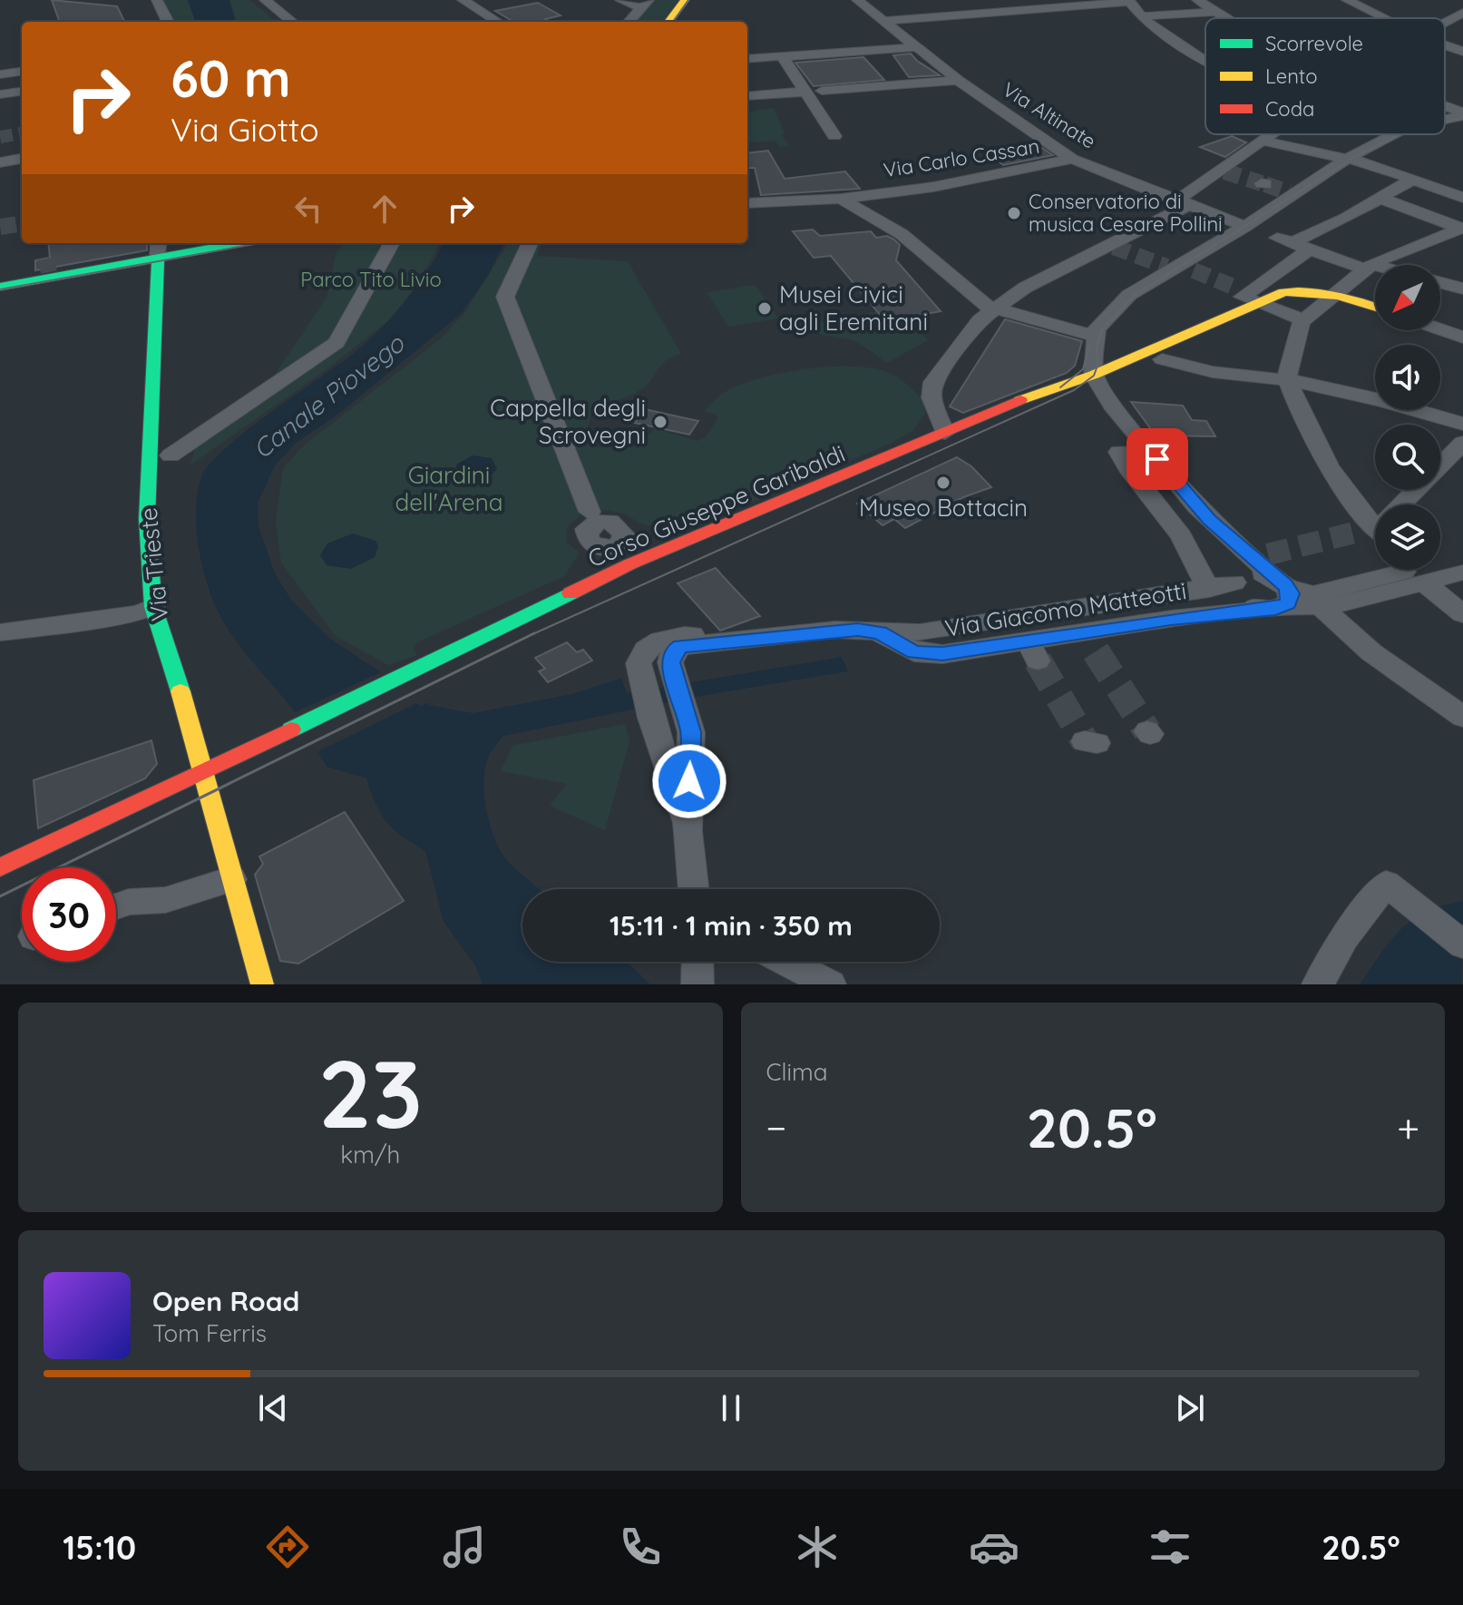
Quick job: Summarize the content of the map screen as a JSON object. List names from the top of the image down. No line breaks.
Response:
{"streets":{"street":["Via Altinate","Via Carlo Cassan","Corso Giuseppe Garibaldi","Via Trieste","Via Giacomo Matteotti"]},"crossings":[["Via Altinate","Via Carlo Cassan"],["Corso Giuseppe Garibaldi","Via Trieste"],["Corso Giuseppe Garibaldi","Via Giacomo Matteotti"]],"water":["Canale Piovego"],"parks":["Parco Tito Livio","Giardini dell'Arena"],"places":["Conservatorio di musica Cesare Pollini","Musei Civici agli Eremitani","Cappella degli Scrovegni","Museo Bottacin"],"legend":["Scorrevole","Lento","Coda"],"north":"bottom left","page":{"turn":["60 m","Via Giotto"],"limit":"30","trip":"15:11 · 1 min · 350 m","tile":[["23","km/h"],"Clima"],"heat":["−","20.5°","+"],"song":["Open Road","Tom Ferris"],"tabs":["15:10","20.5°"]}}
